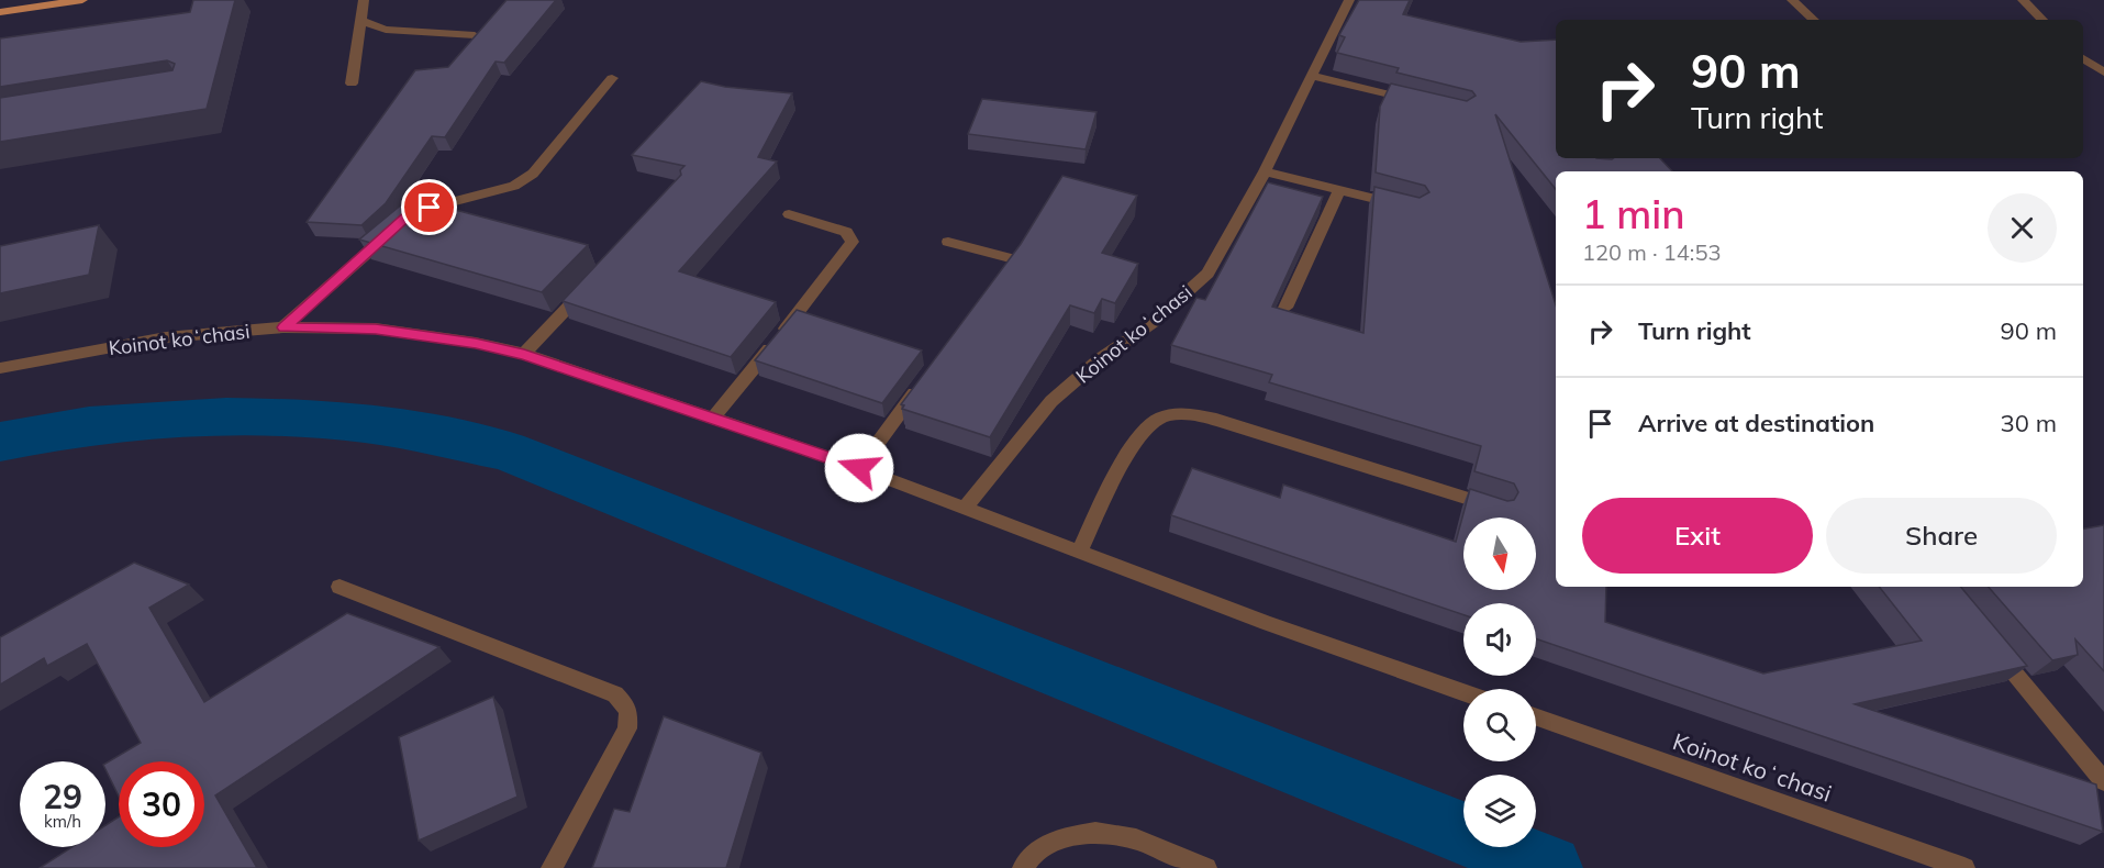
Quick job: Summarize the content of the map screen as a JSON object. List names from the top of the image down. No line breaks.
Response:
{"streets":{"street":["Koinot koʻchasi"]},"north":"bottom","page":{"turn":["90 m","Turn right"],"heading":["1 min","120 m · 14:53"],"list":[{"name":"Turn right","value":"90 m"},{"name":"Arrive at destination","value":"30 m"}],"buttons":["Exit","Share"],"speed":"29 km/h","limit":"30"}}
